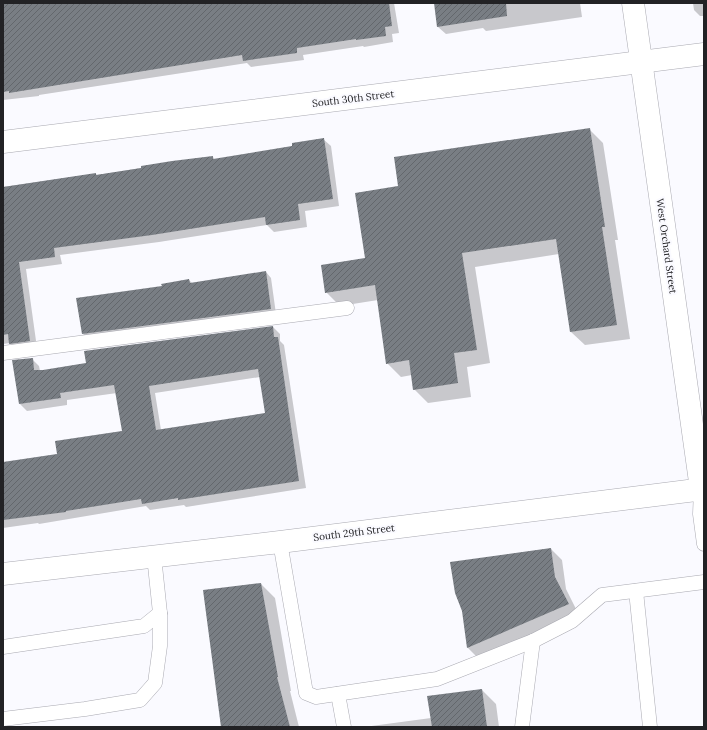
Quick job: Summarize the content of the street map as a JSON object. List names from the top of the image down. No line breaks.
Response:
{"streets":{"street":["South 30th Street","West Orchard Street","South 29th Street"]},"crossings":[["South 30th Street","West Orchard Street"],["West Orchard Street","South 29th Street"]]}
